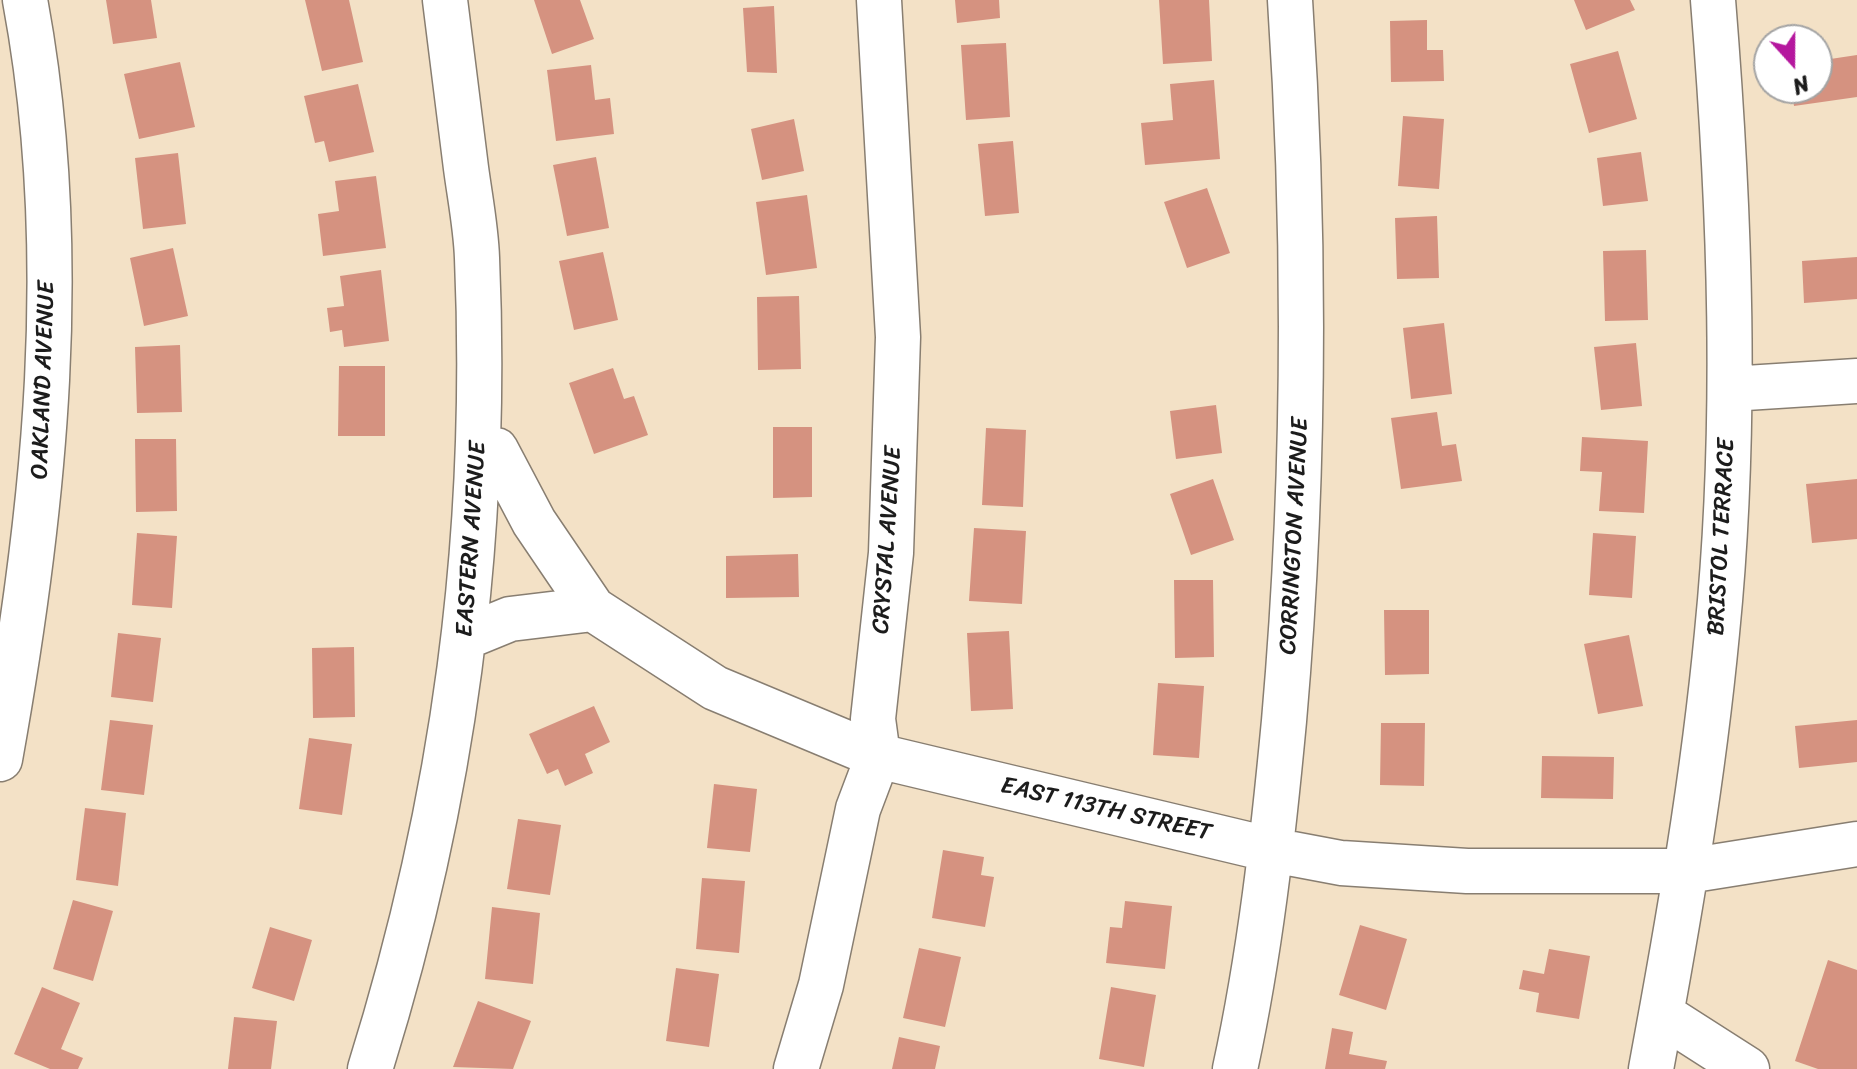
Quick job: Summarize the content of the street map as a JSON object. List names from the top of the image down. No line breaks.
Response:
{"streets":{"street":["OAKLAND AVENUE","CORRINGTON AVENUE","BRISTOL TERRACE","EASTERN AVENUE","CRYSTAL AVENUE","EAST 113TH STREET"]},"crossings":[["CORRINGTON AVENUE","EAST 113TH STREET"],["BRISTOL TERRACE","EAST 113TH STREET"],["EASTERN AVENUE","EAST 113TH STREET"],["CRYSTAL AVENUE","EAST 113TH STREET"]],"north":"bottom"}
